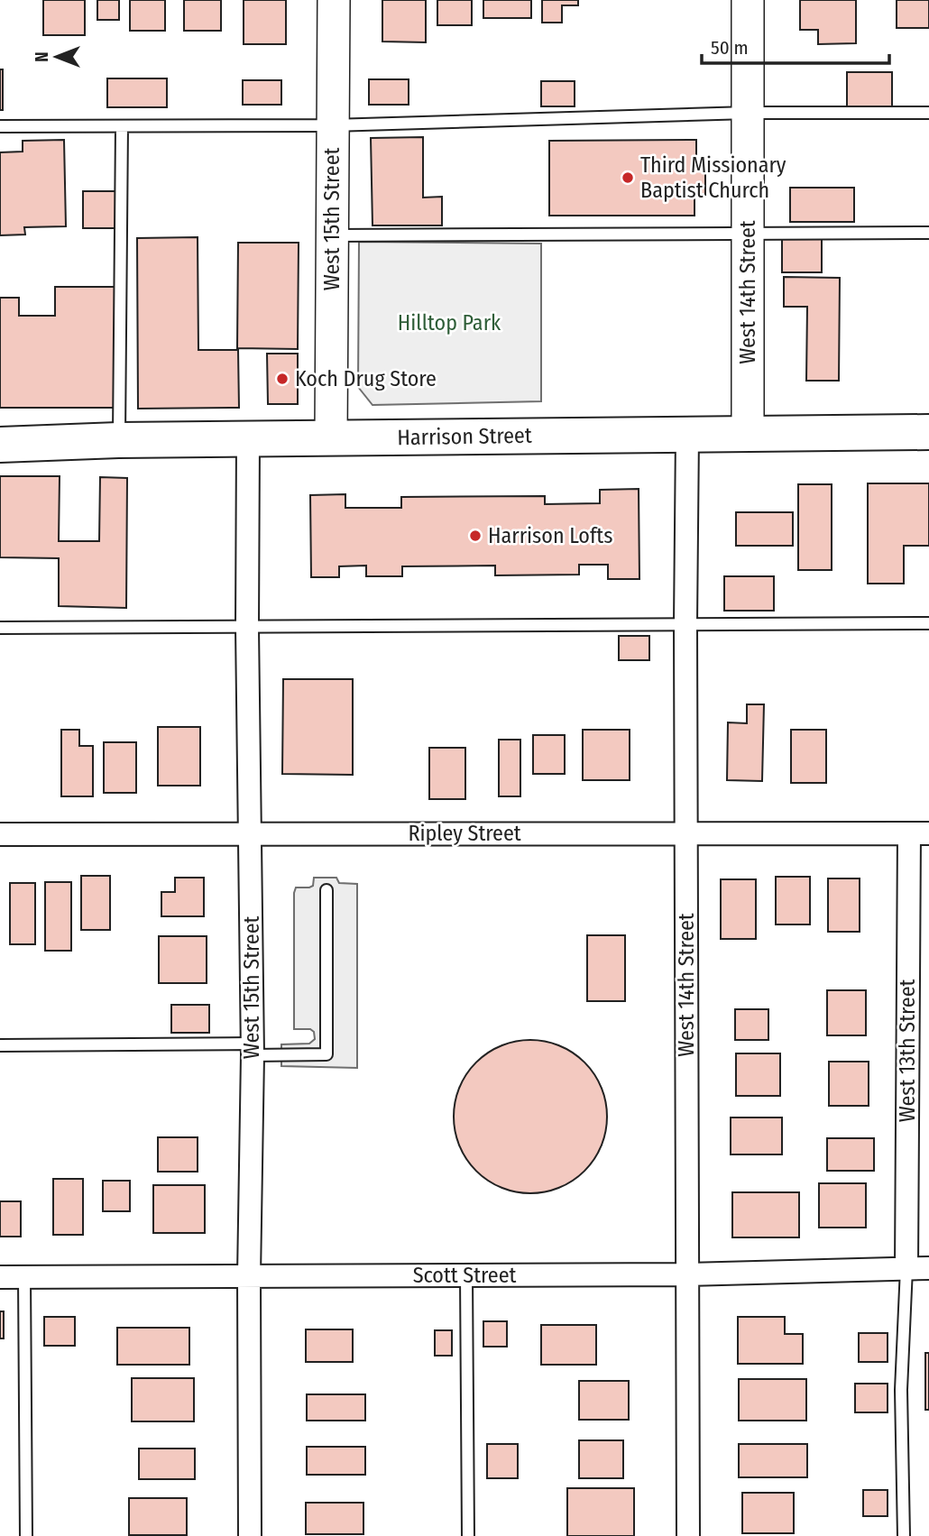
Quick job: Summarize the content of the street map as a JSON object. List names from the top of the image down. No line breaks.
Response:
{"streets":{"highway":["Harrison Street"],"street":["West 15th Street","West 14th Street","Ripley Street","West 13th Street","Scott Street"]},"crossings":[["West 15th Street","Harrison Street"],["West 15th Street","Ripley Street"],["West 15th Street","Scott Street"],["West 14th Street","Harrison Street"],["West 14th Street","Ripley Street"],["West 14th Street","Scott Street"],["Ripley Street","West 13th Street"],["West 13th Street","Scott Street"]],"parks":["Hilltop Park"],"places":["Third Missionary Baptist Church","Koch Drug Store","Harrison Lofts"],"scale_bar":"50 m","north":"left"}
